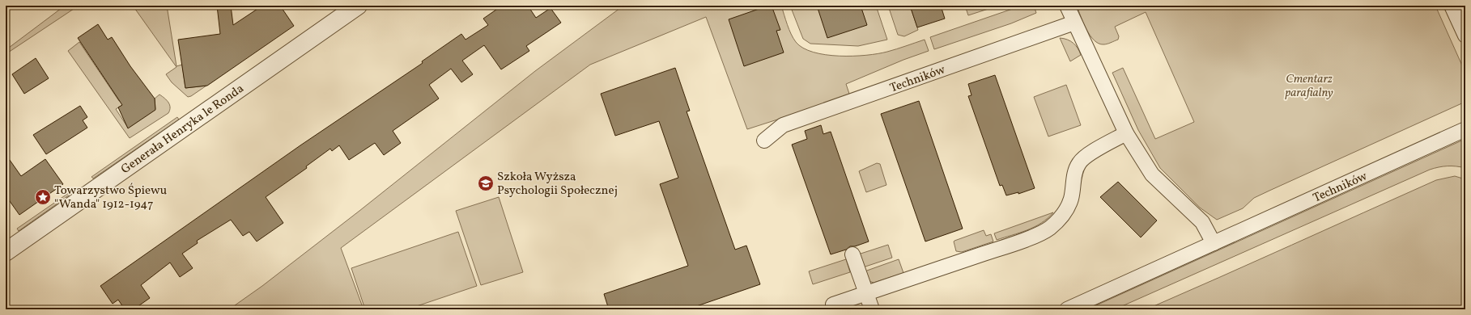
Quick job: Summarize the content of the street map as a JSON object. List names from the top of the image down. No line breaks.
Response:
{"streets":{"street":["Techników","Generała Henryka le Ronda"]},"parks":["Cmentarz parafialny"],"places":{"school or university":["Szkoła Wyższa Psychologii Społecznej"],"place":["Towarzystwo Śpiewu \"Wanda\" 1912-1947"]}}
